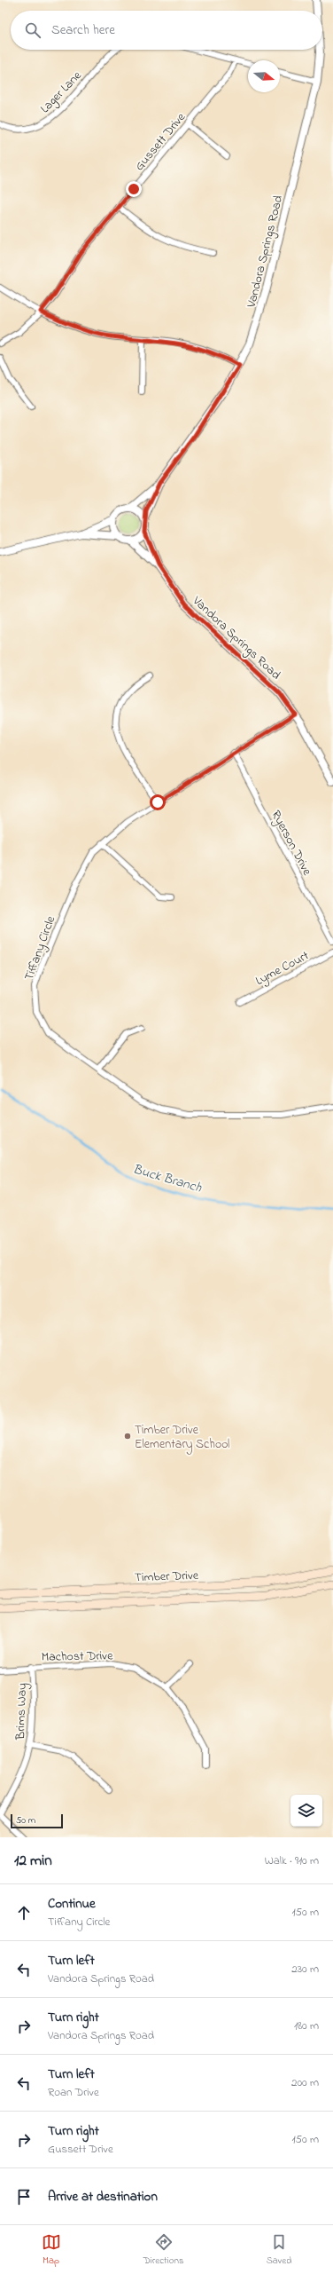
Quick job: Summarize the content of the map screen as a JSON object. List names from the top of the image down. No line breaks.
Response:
{"streets":{"main road":["Timber Drive"],"street":["Lager Lane","Gussett Drive","Vandora Springs Road","Ryerson Drive","Tiffany Circle","Lyme Court","Machost Drive","Brims Way"]},"crossings":[["Vandora Springs Road","Tiffany Circle"],["Ryerson Drive","Tiffany Circle"],["Machost Drive","Brims Way"]],"water":["Buck Branch"],"places":["Timber Drive Elementary School"],"scale_bar":"50 m","north":"right","page":{"search":"Search here","scale":"50 m","heading":["12 min","Walk · 910 m"],"list":[["Continue","Tiffany Circle","150 m"],["Turn left","Vandora Springs Road","230 m"],["Turn right","Vandora Springs Road","180 m"],["Turn left","Roan Drive","200 m"],["Turn right","Gussett Drive","150 m"],"Arrive at destination"],"nav":["Map","Directions","Saved"]}}
